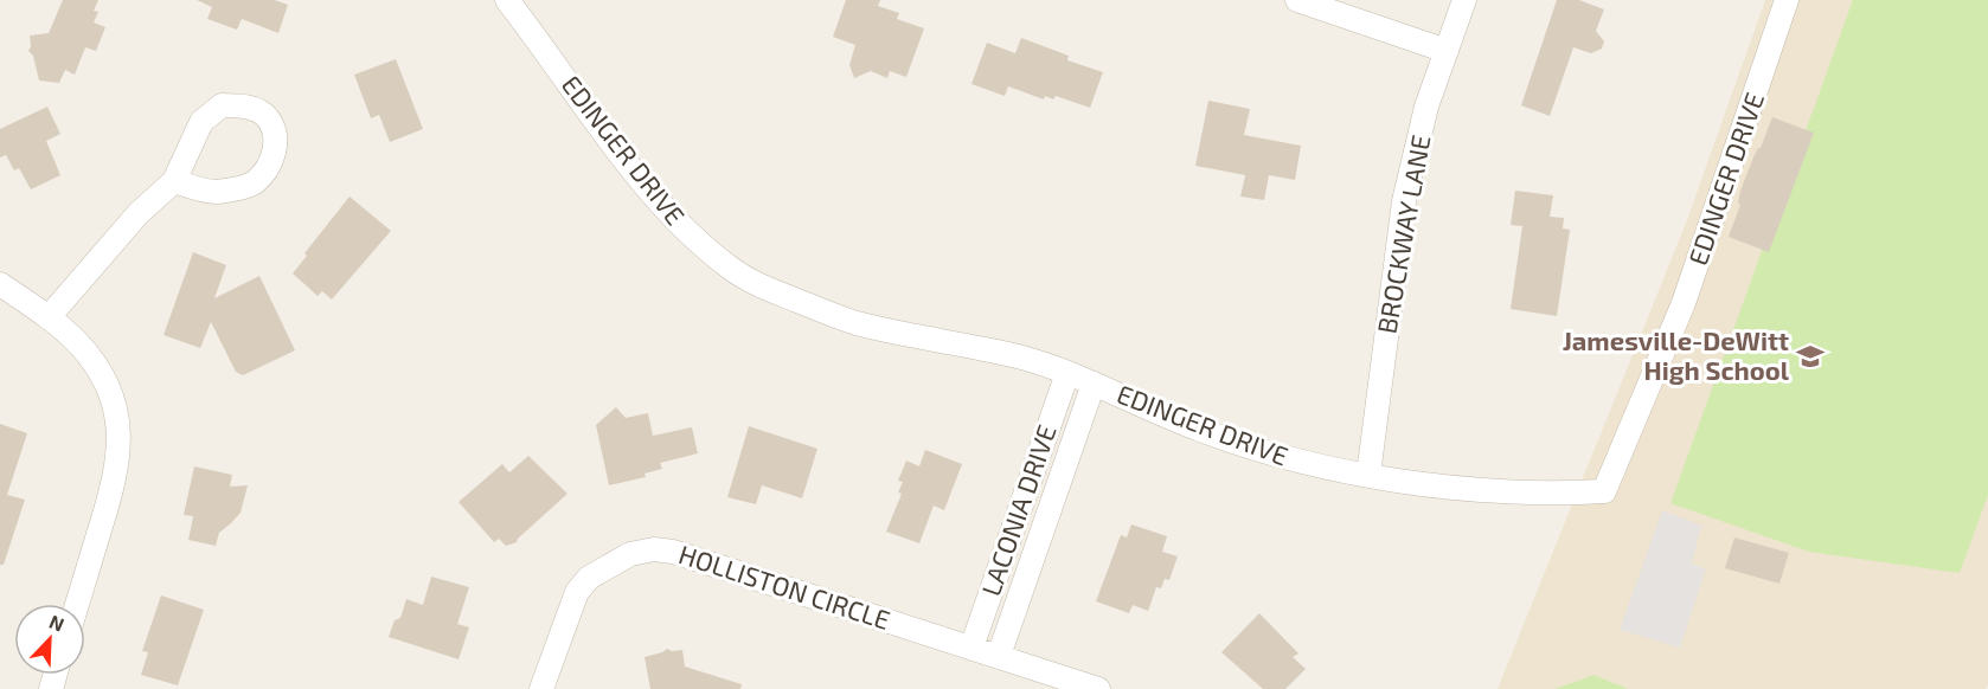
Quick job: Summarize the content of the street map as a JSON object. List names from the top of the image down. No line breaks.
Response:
{"streets":{"street":["EDINGER DRIVE","BROCKWAY LANE","LACONIA DRIVE","HOLLISTON CIRCLE"]},"crossings":[["EDINGER DRIVE","BROCKWAY LANE"],["EDINGER DRIVE","LACONIA DRIVE"],["LACONIA DRIVE","HOLLISTON CIRCLE"]],"places":{"school or university":["Jamesville-DeWitt High School"]},"north":"top right"}
